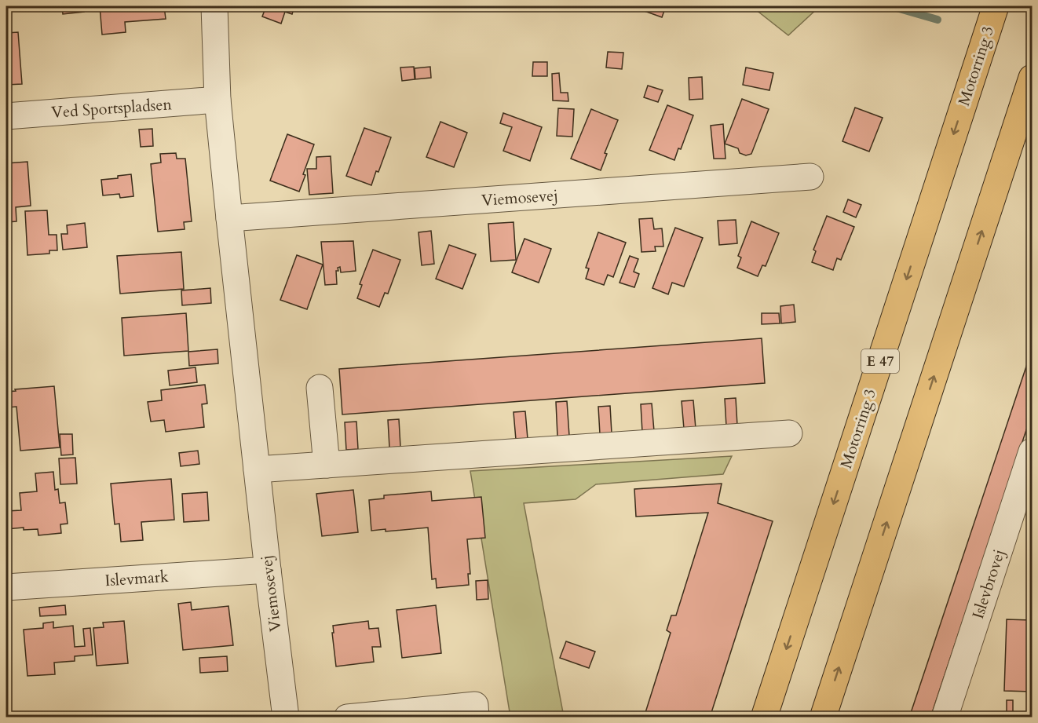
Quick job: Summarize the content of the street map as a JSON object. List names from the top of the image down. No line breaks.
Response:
{"streets":{"highway":["Motorring 3","E 47"],"street":["Ved Sportspladsen","Viemosevej","Islevmark","Islevbrovej"]},"crossings":[["Ved Sportspladsen","Viemosevej"],["Viemosevej","Islevmark"]]}
